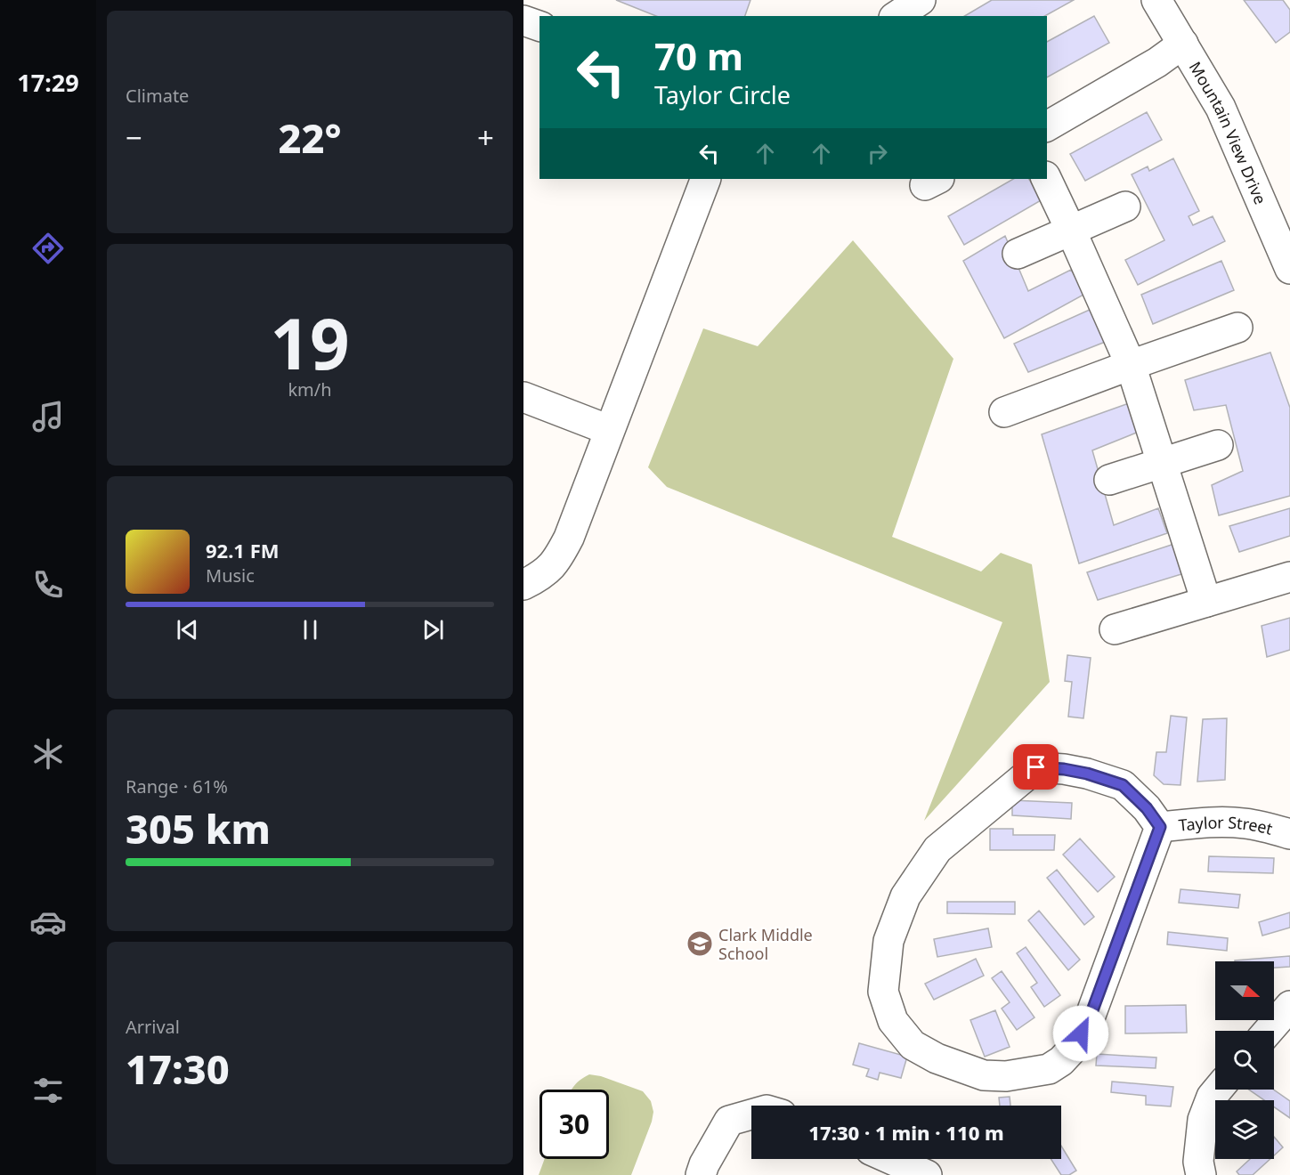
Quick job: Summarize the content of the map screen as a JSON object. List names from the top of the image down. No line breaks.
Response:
{"streets":{"street":["Mountain View Drive","Taylor Street"]},"places":{"school or university":["Clark Middle School"]},"north":"right","page":{"tabs":"17:29","tile":["Climate",["19","km/h"],["Range · 61%","305 km"],["Arrival","17:30"]],"turn":["70 m","Taylor Circle"],"heat":["−","22°","+"],"song":["92.1 FM","Music"],"limit":"30","trip":"17:30 · 1 min · 110 m"}}
